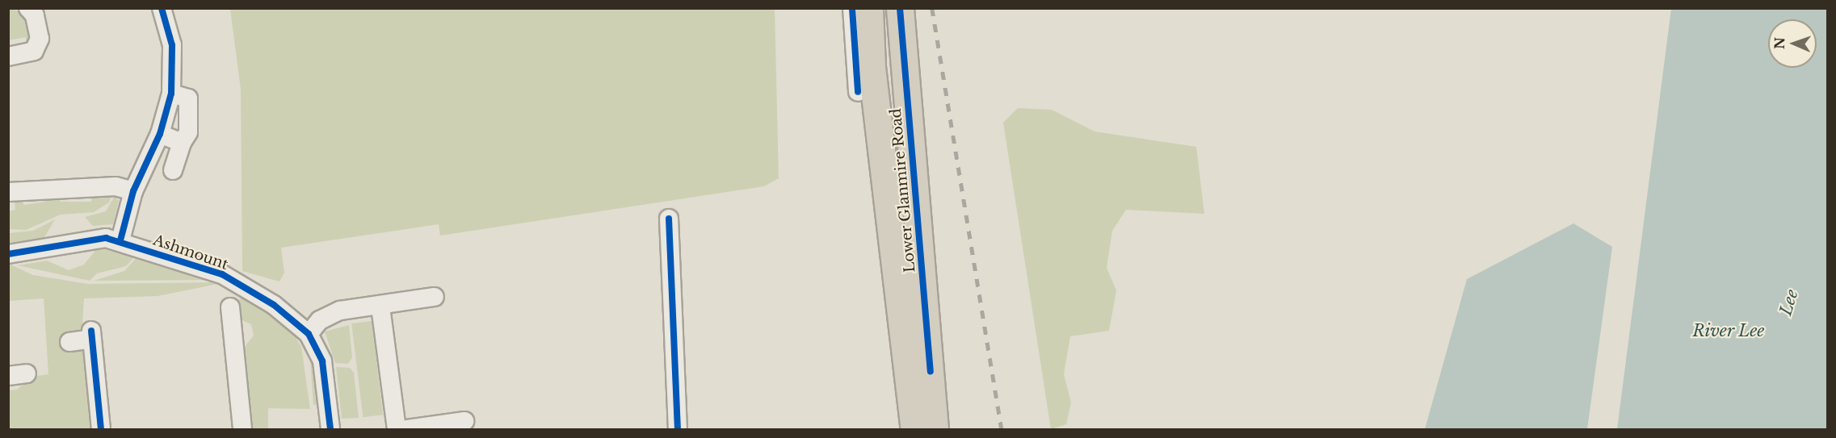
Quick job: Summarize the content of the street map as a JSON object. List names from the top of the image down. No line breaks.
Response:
{"streets":{"highway":["Lower Glanmire Road"],"street":["Ashmount"]},"water":["Lee","River Lee"],"north":"left"}
